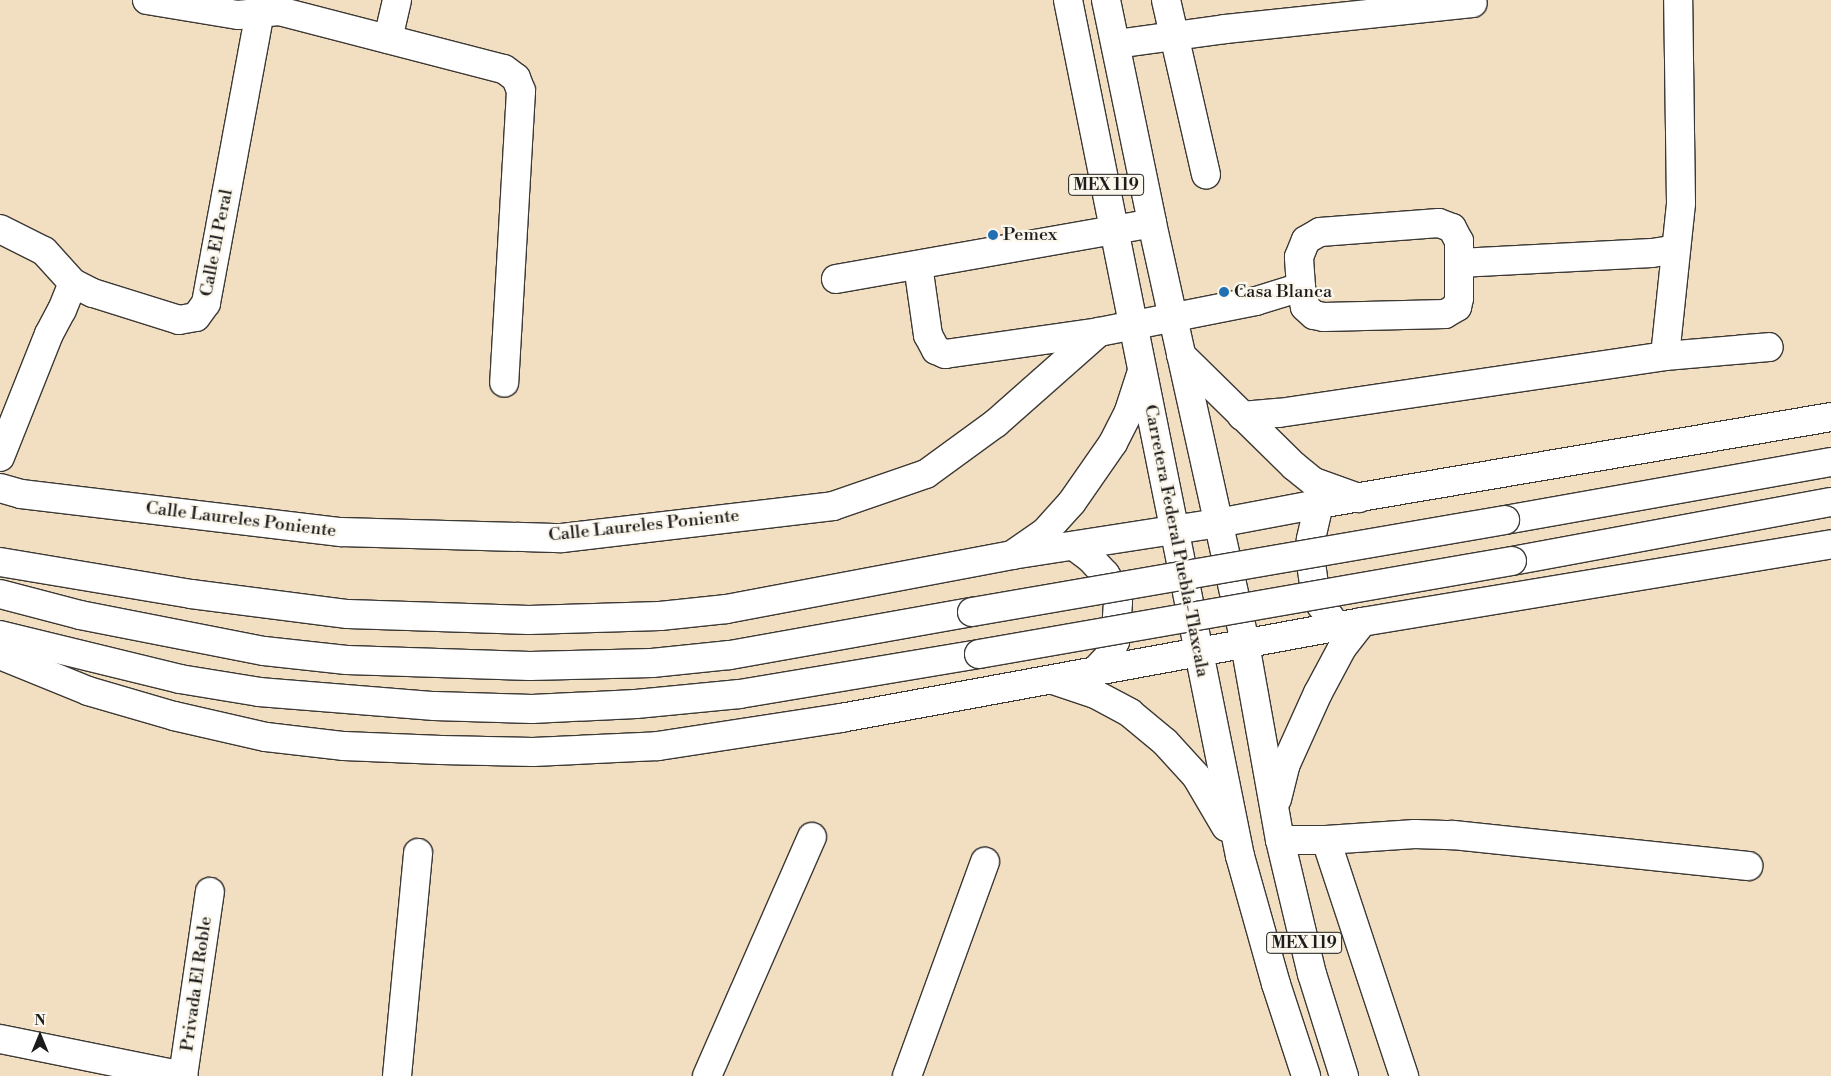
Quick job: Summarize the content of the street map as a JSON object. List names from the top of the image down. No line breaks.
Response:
{"streets":{"main road":["MEX 119","Calle El Peral","Calle Laureles Poniente","Carretera Federal Puebla-Tlaxcala","Privada El Roble"]},"places":["Pemex","Casa Blanca"],"north":"top"}
